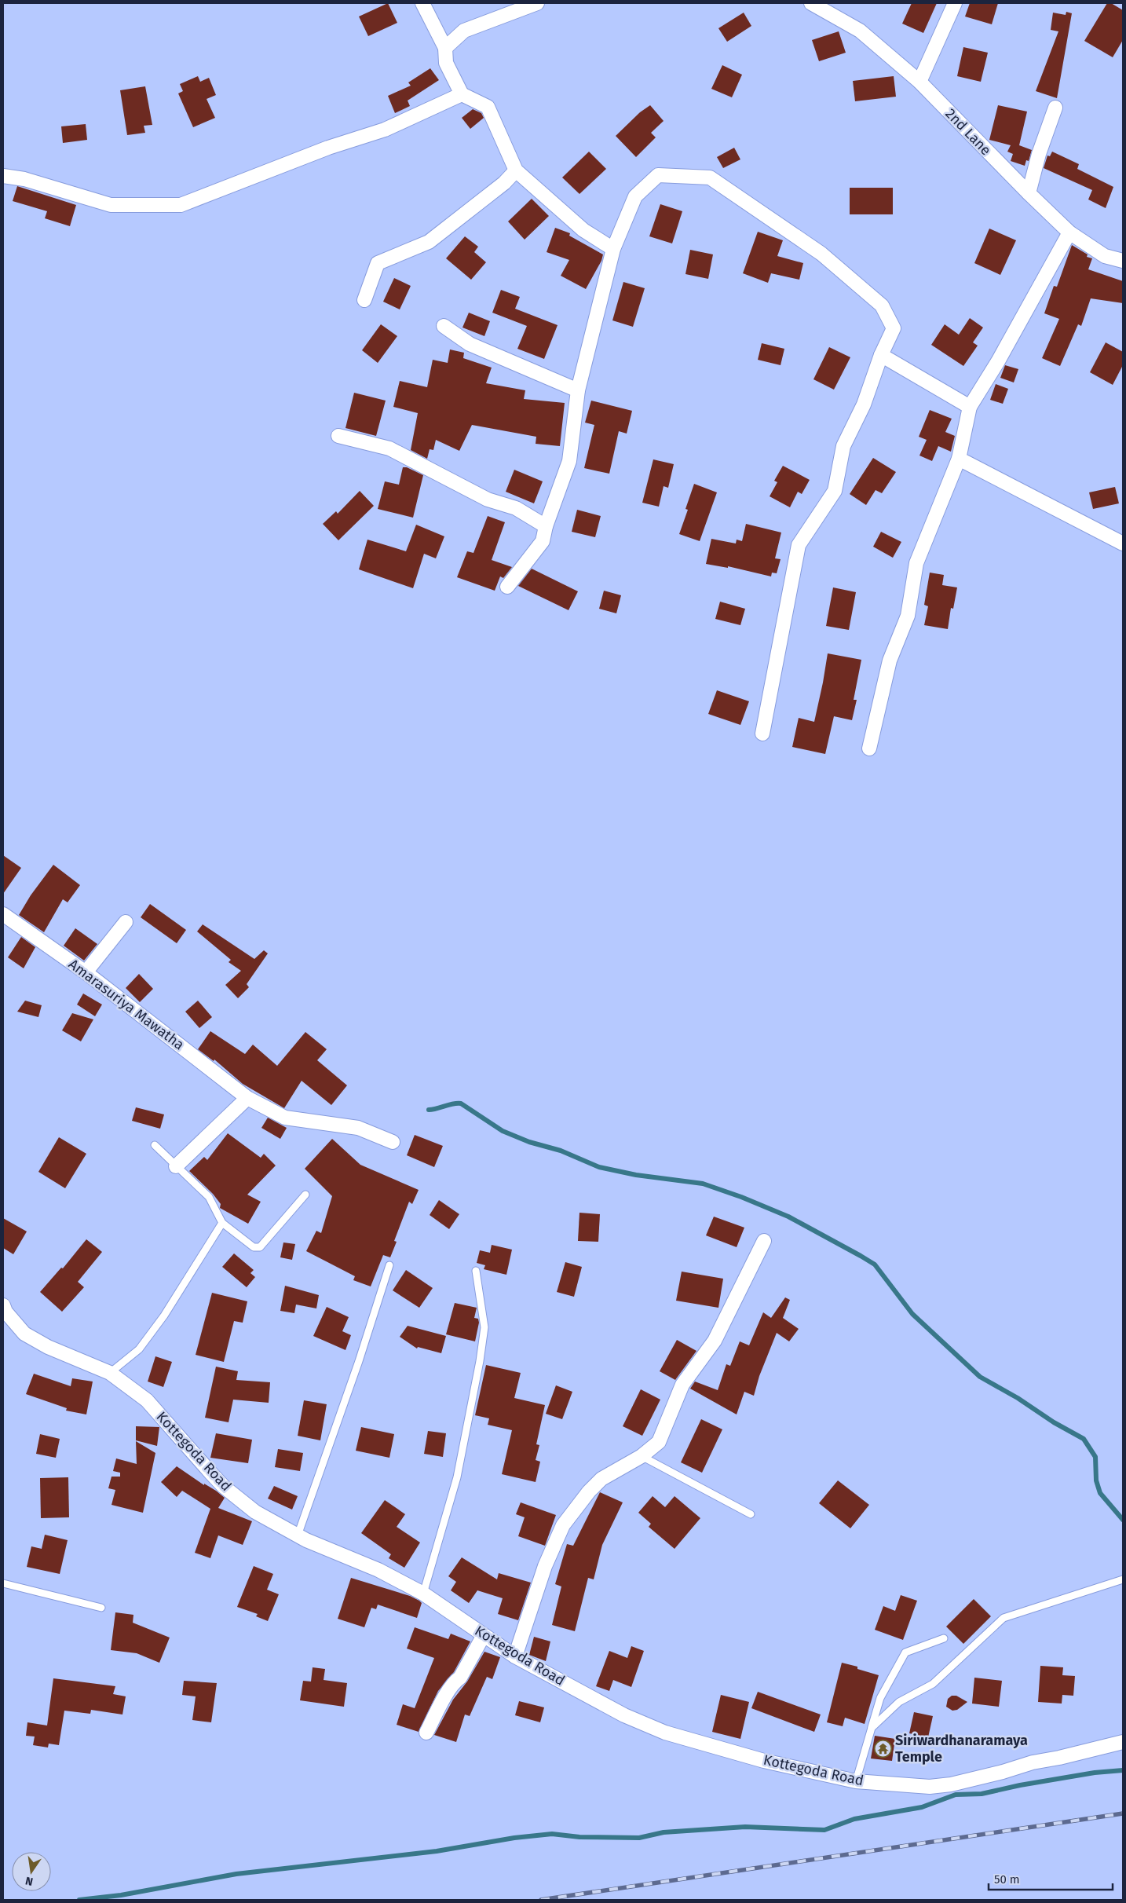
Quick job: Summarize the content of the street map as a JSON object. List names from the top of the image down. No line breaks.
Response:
{"streets":{"street":["2nd Lane","Amarasuriya Mawatha","Kottegoda Road"]},"places":{"temple":["Siriwardhanaramaya Temple"]},"scale_bar":"50 m","north":"bottom"}
